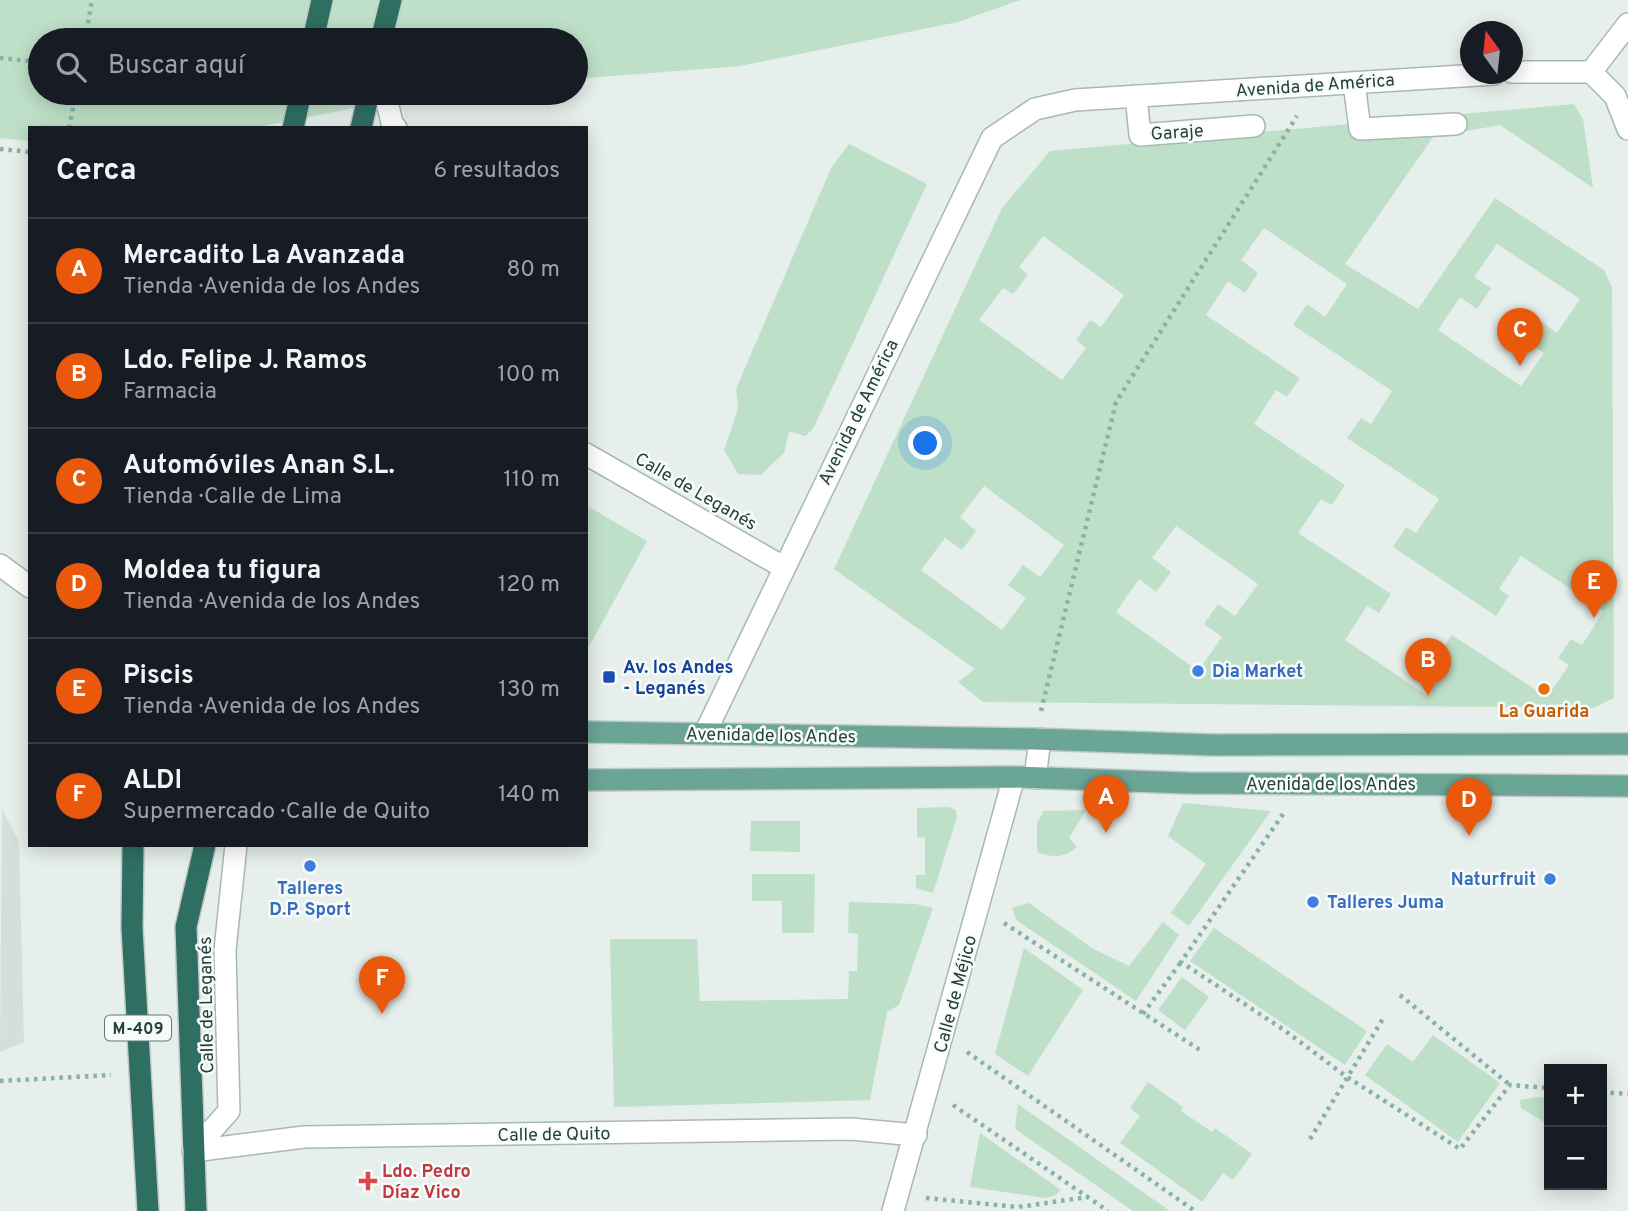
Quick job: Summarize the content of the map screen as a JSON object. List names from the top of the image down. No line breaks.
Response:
{"streets":{"highway":["Calle de Leganés","M-409"],"main road":["Avenida de los Andes"],"street":["Avenida de América","Garaje","Calle de Méjico","Calle de Quito"]},"crossings":[["Avenida de América","Garaje"],["Avenida de América","Calle de Leganés"],["Avenida de América","Avenida de los Andes"],["Calle de Leganés","Calle de Quito"],["Avenida de los Andes","Calle de Méjico"],["Calle de Méjico","Calle de Quito"]],"places":{"other":["Dia Market","La Guarida","Talleres D.P. Sport","Naturfruit","Talleres Juma"],"transit":["Av. los Andes - Leganés"],"health":["Ldo. Pedro Díaz Vico"]},"north":"top","page":{"search":"Buscar aquí","heading":["Cerca","6 resultados"],"list":[{"mark":"A","name":"Mercadito La Avanzada","note":"Tienda · Avenida de los Andes","value":"80 m"},{"mark":"B","name":"Ldo. Felipe J. Ramos","note":"Farmacia","value":"100 m"},{"mark":"C","name":"Automóviles Anan S.L.","note":"Tienda · Calle de Lima","value":"110 m"},{"mark":"D","name":"Moldea tu figura","note":"Tienda · Avenida de los Andes","value":"120 m"},{"mark":"E","name":"Piscis","note":"Tienda · Avenida de los Andes","value":"130 m"},{"mark":"F","name":"ALDI","note":"Supermercado · Calle de Quito","value":"140 m"}],"pins":["C","E","B","A","D","F"],"map_buttons":["+","−"]}}
